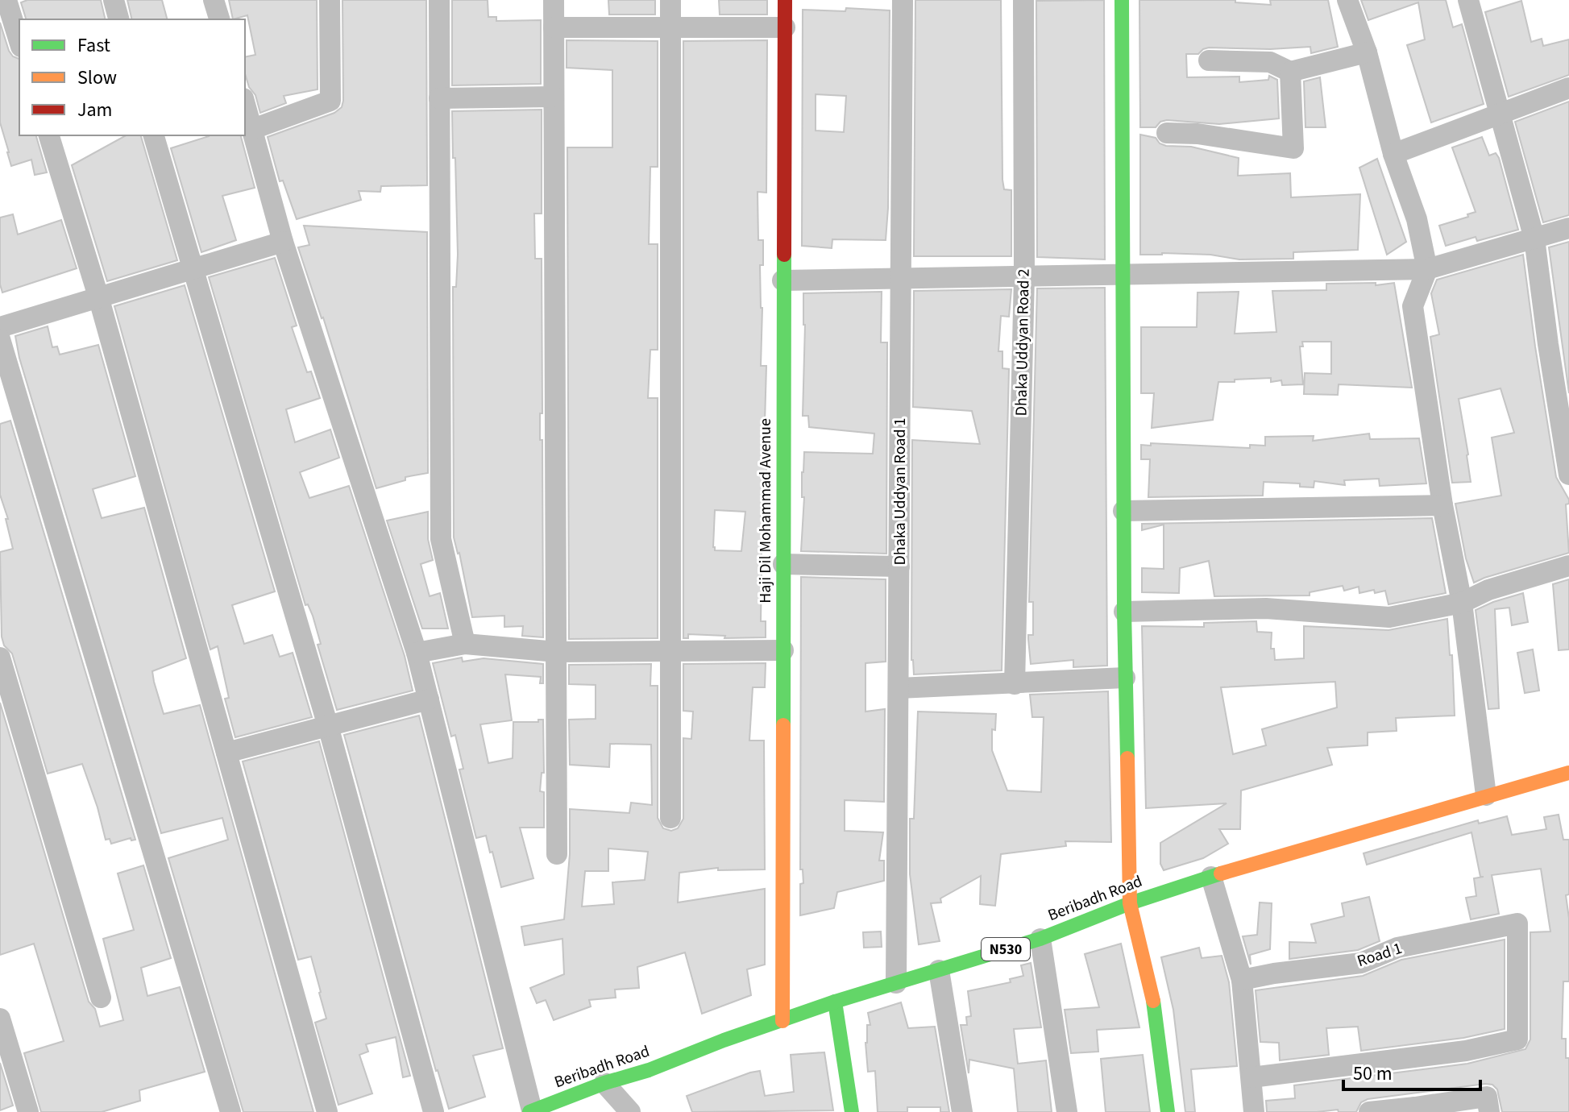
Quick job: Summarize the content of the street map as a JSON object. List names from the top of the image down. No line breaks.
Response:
{"streets":{"main road":["Haji Dil Mohammad Avenue","Beribadh Road","N530"],"street":["Dhaka Uddyan Road 2","Dhaka Uddyan Road 1","Road 1"]},"crossings":[["Dhaka Uddyan Road 1","Beribadh Road"],["Haji Dil Mohammad Avenue","Beribadh Road"]],"legend":["Fast","Slow","Jam"],"scale_bar":"50 m"}
